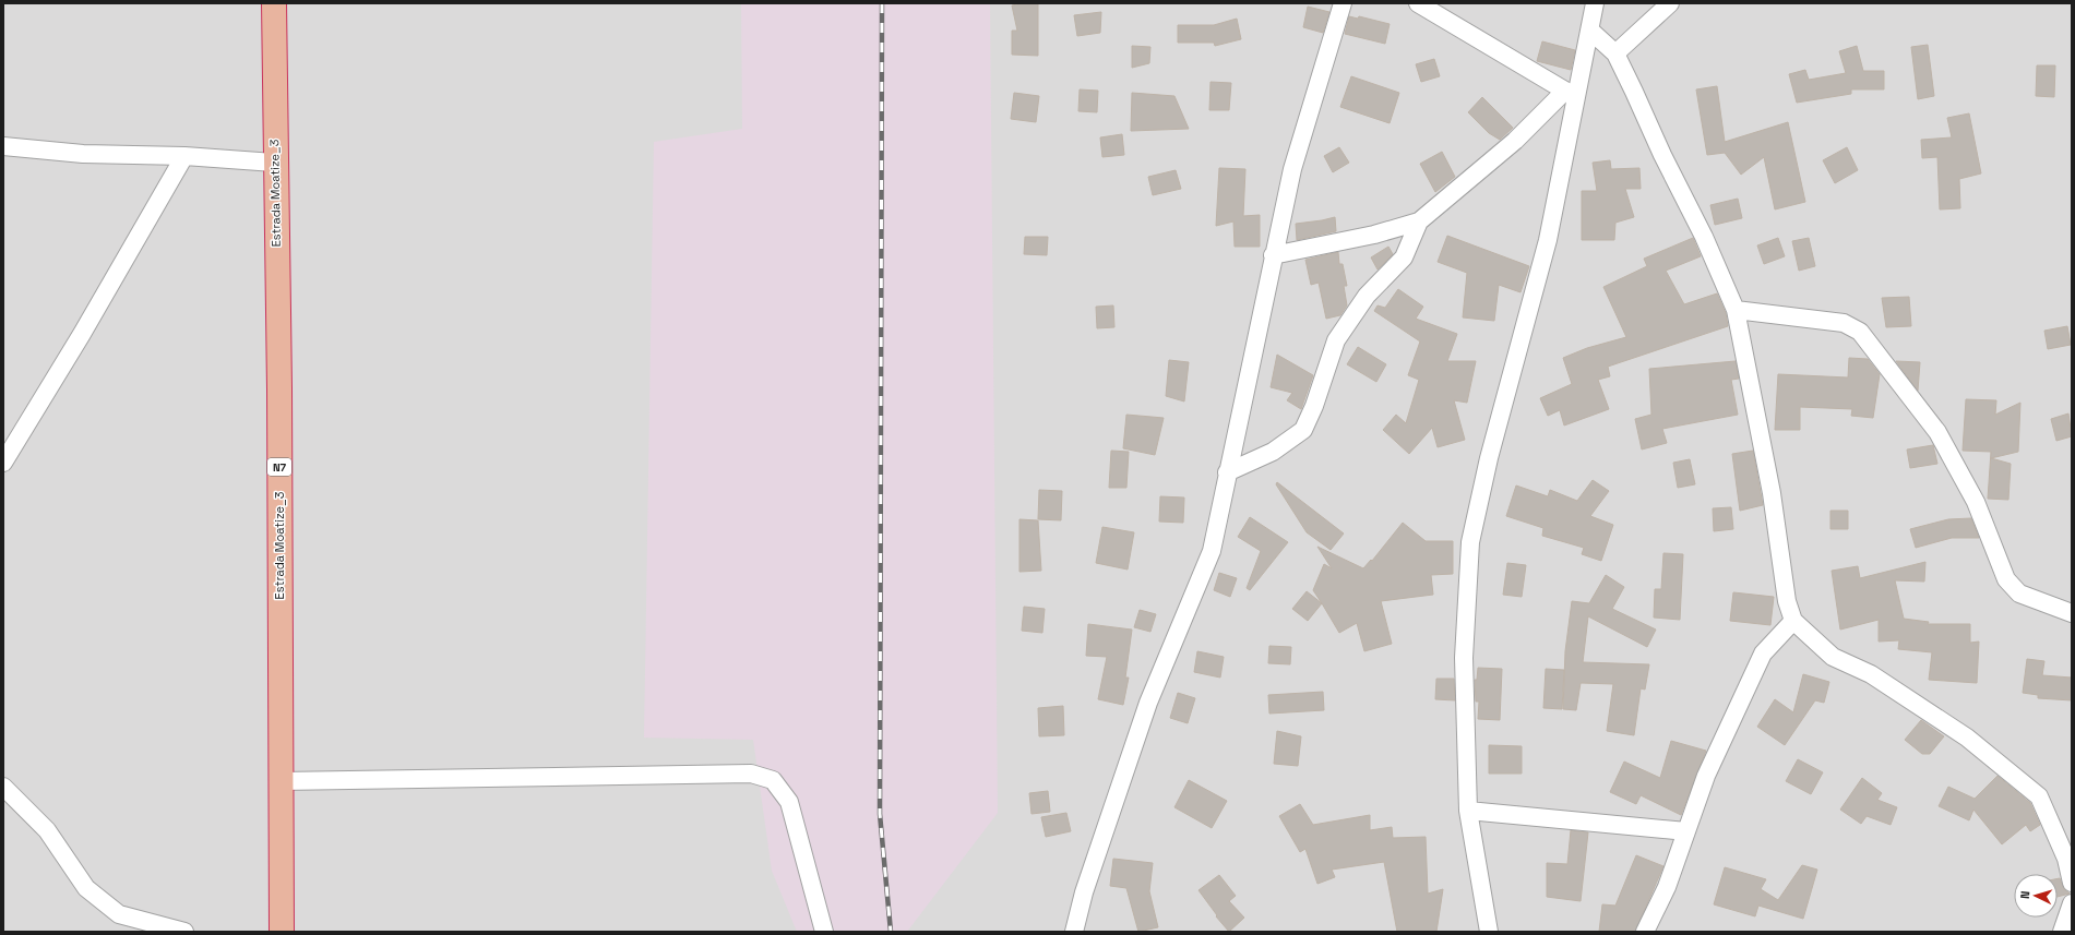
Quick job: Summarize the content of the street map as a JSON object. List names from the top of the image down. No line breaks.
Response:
{"streets":{"highway":["Estrada Moatize_3","N7"]},"north":"left"}
